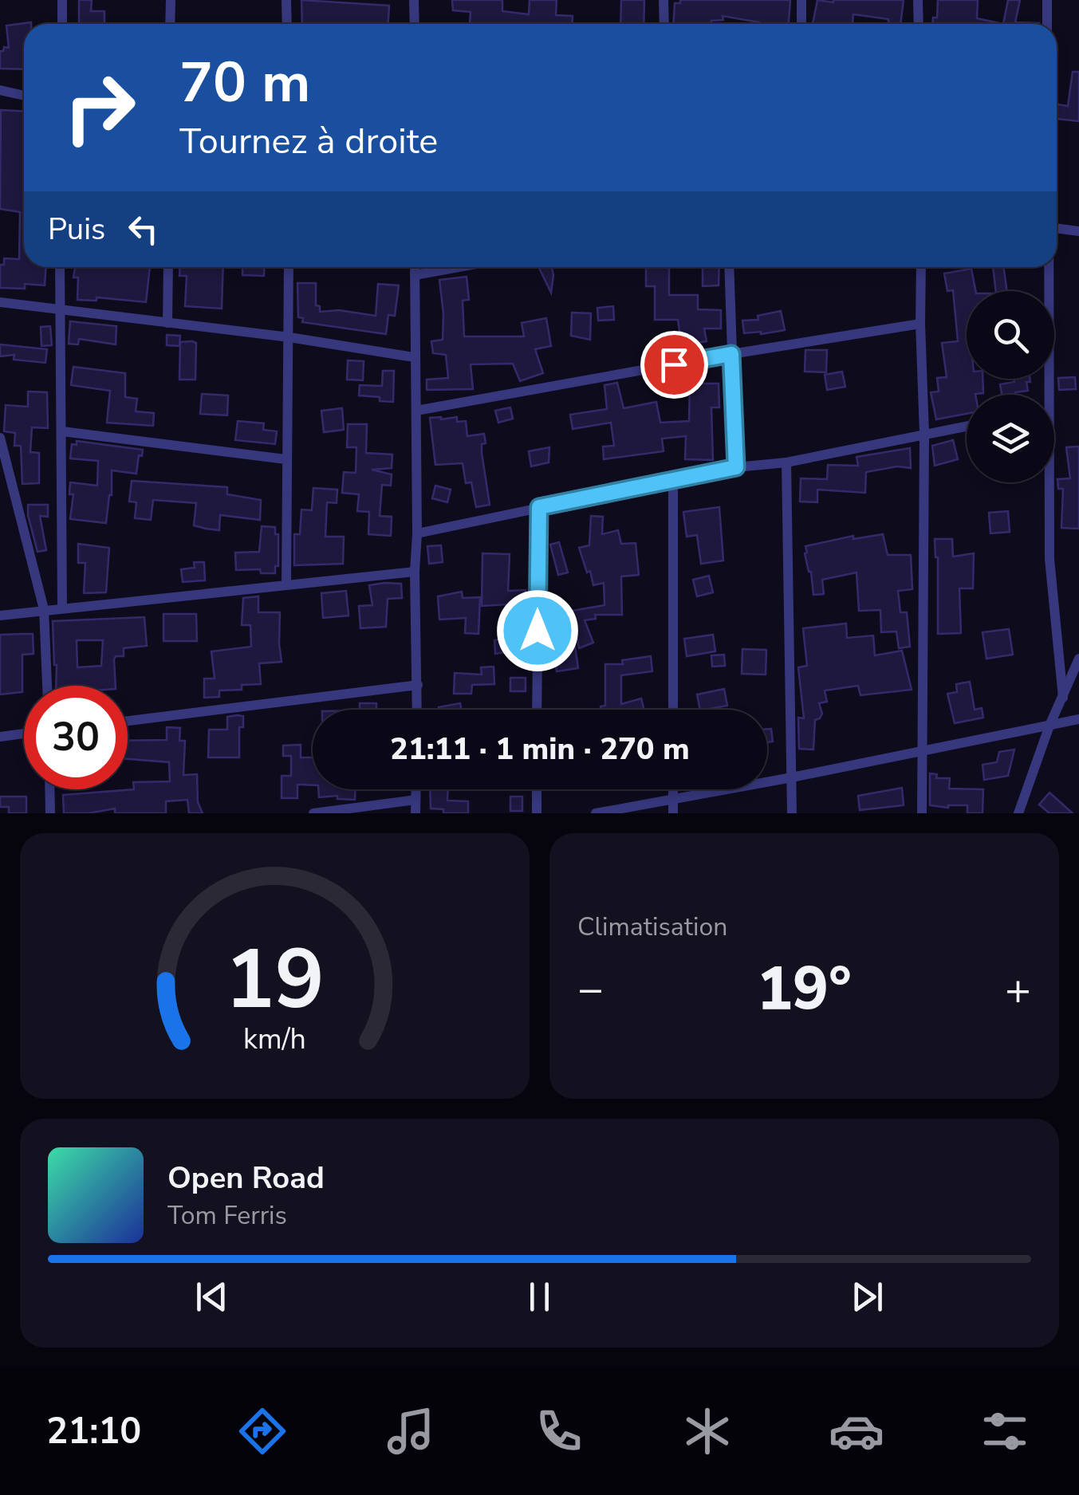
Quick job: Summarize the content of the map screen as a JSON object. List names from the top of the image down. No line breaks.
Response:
{"page":{"turn":["70 m","Tournez à droite"],"then":"Puis","limit":"30","trip":"21:11 · 1 min · 270 m","tile":"Climatisation","heat":["−","19°","+"],"song":["Open Road","Tom Ferris"],"tabs":"21:10","gauge":["19","km/h"]}}
